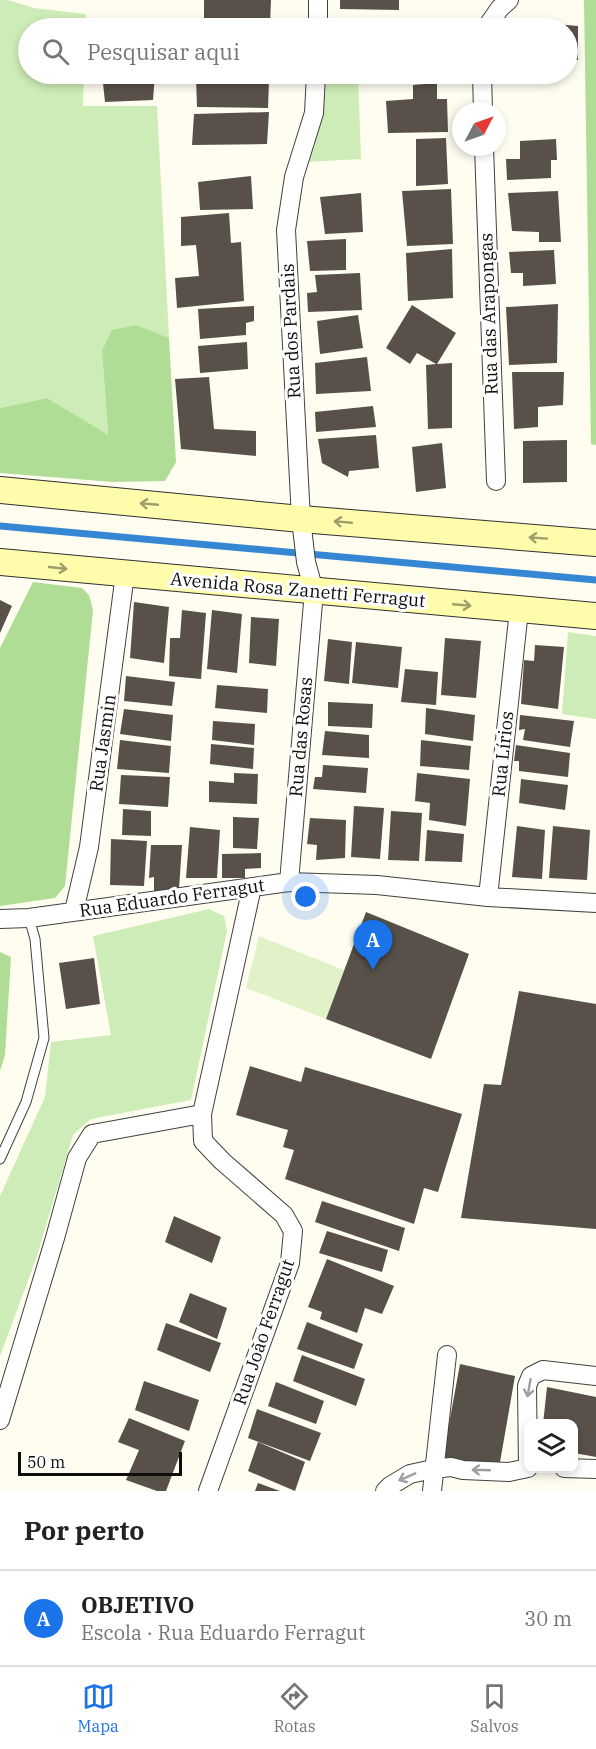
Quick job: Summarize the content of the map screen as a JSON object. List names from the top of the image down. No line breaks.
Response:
{"streets":{"main road":["Avenida Rosa Zanetti Ferragut"],"street":["Rua das Arapongas","Rua dos Pardais","Rua das Rosas","Rua Jasmin","Rua Lírios","Rua Eduardo Ferragut","Rua João Ferragut"]},"crossings":[["Rua dos Pardais","Avenida Rosa Zanetti Ferragut"],["Rua dos Pardais","Rua das Rosas"],["Avenida Rosa Zanetti Ferragut","Rua das Rosas"],["Avenida Rosa Zanetti Ferragut","Rua Jasmin"],["Avenida Rosa Zanetti Ferragut","Rua Lírios"],["Rua das Rosas","Rua Eduardo Ferragut"],["Rua Jasmin","Rua Eduardo Ferragut"],["Rua Lírios","Rua Eduardo Ferragut"],["Rua Eduardo Ferragut","Rua João Ferragut"]],"scale_bar":"50 m","north":"top right","page":{"search":"Pesquisar aqui","pins":"A","scale":"50 m","heading":"Por perto","list":[{"mark":"A","name":"OBJETIVO","note":"Escola · Rua Eduardo Ferragut","value":"30 m"}],"nav":["Mapa","Rotas","Salvos"]}}
